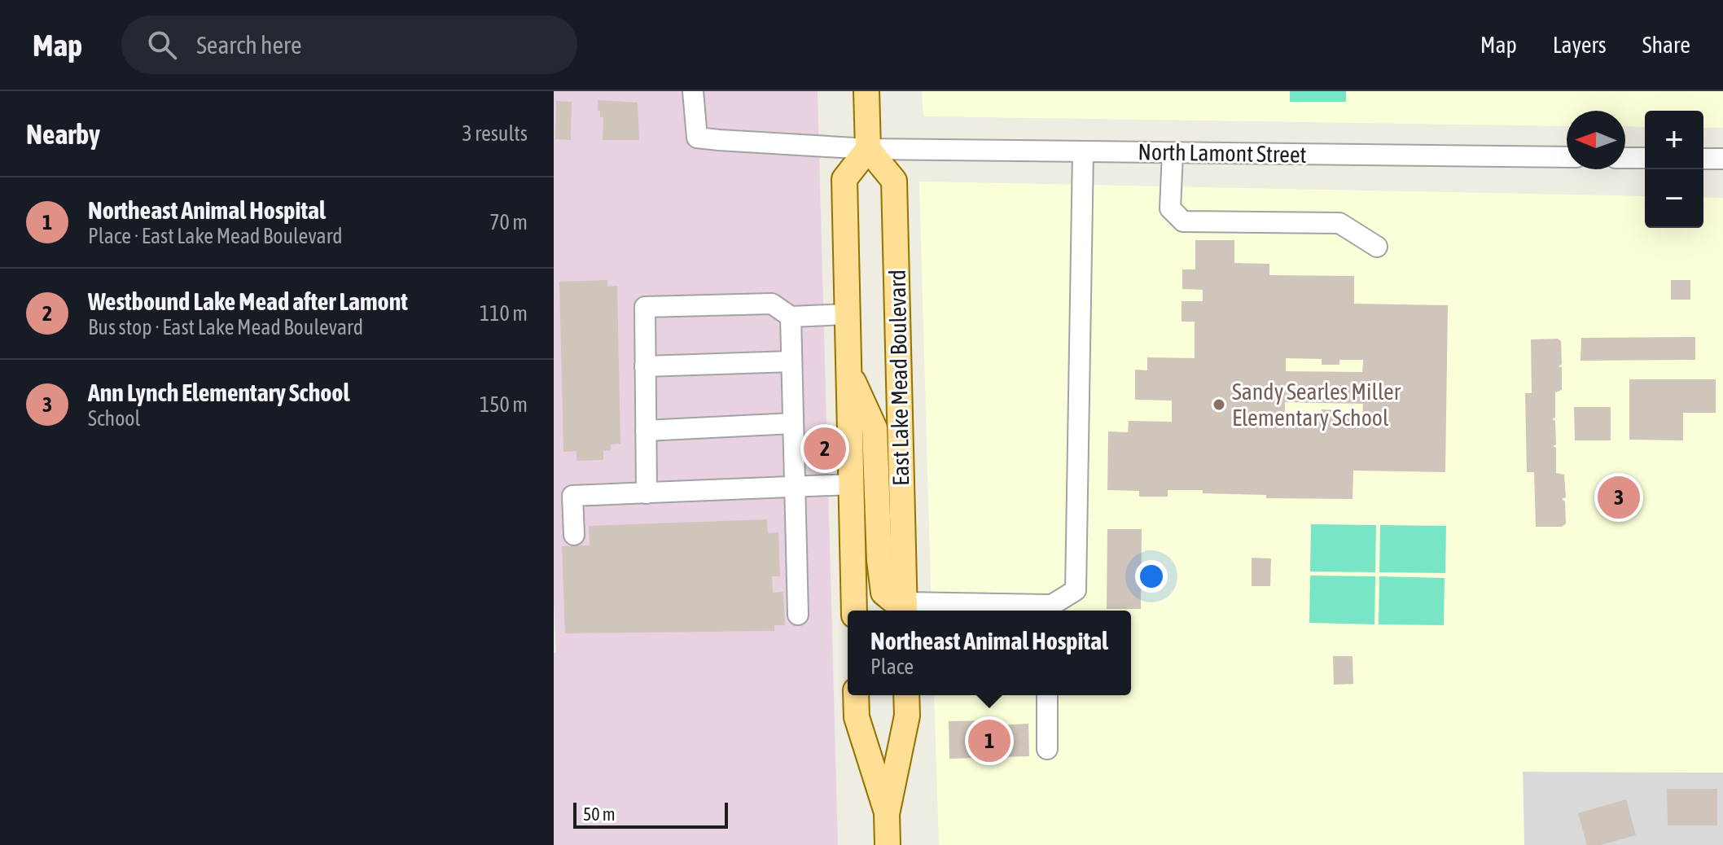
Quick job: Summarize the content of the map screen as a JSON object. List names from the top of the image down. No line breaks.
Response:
{"streets":{"main road":["East Lake Mead Boulevard"],"street":["North Lamont Street"]},"crossings":[["North Lamont Street","East Lake Mead Boulevard"]],"places":["Sandy Searles Miller Elementary School"],"scale_bar":"50 m","north":"left","page":{"header":"Map","search":"Search here","nav":["Map","Layers","Share"],"heading":["Nearby","3 results"],"map_buttons":["+","−"],"list":[{"mark":"1","name":"Northeast Animal Hospital","note":"Place · East Lake Mead Boulevard","value":"70 m"},{"mark":"2","name":"Westbound Lake Mead after Lamont","note":"Bus stop · East Lake Mead Boulevard","value":"110 m"},{"mark":"3","name":"Ann Lynch Elementary School","note":"School","value":"150 m"}],"pins":["2","3","1"],"popup":["Northeast Animal Hospital","Place"],"scale":"50 m"}}
